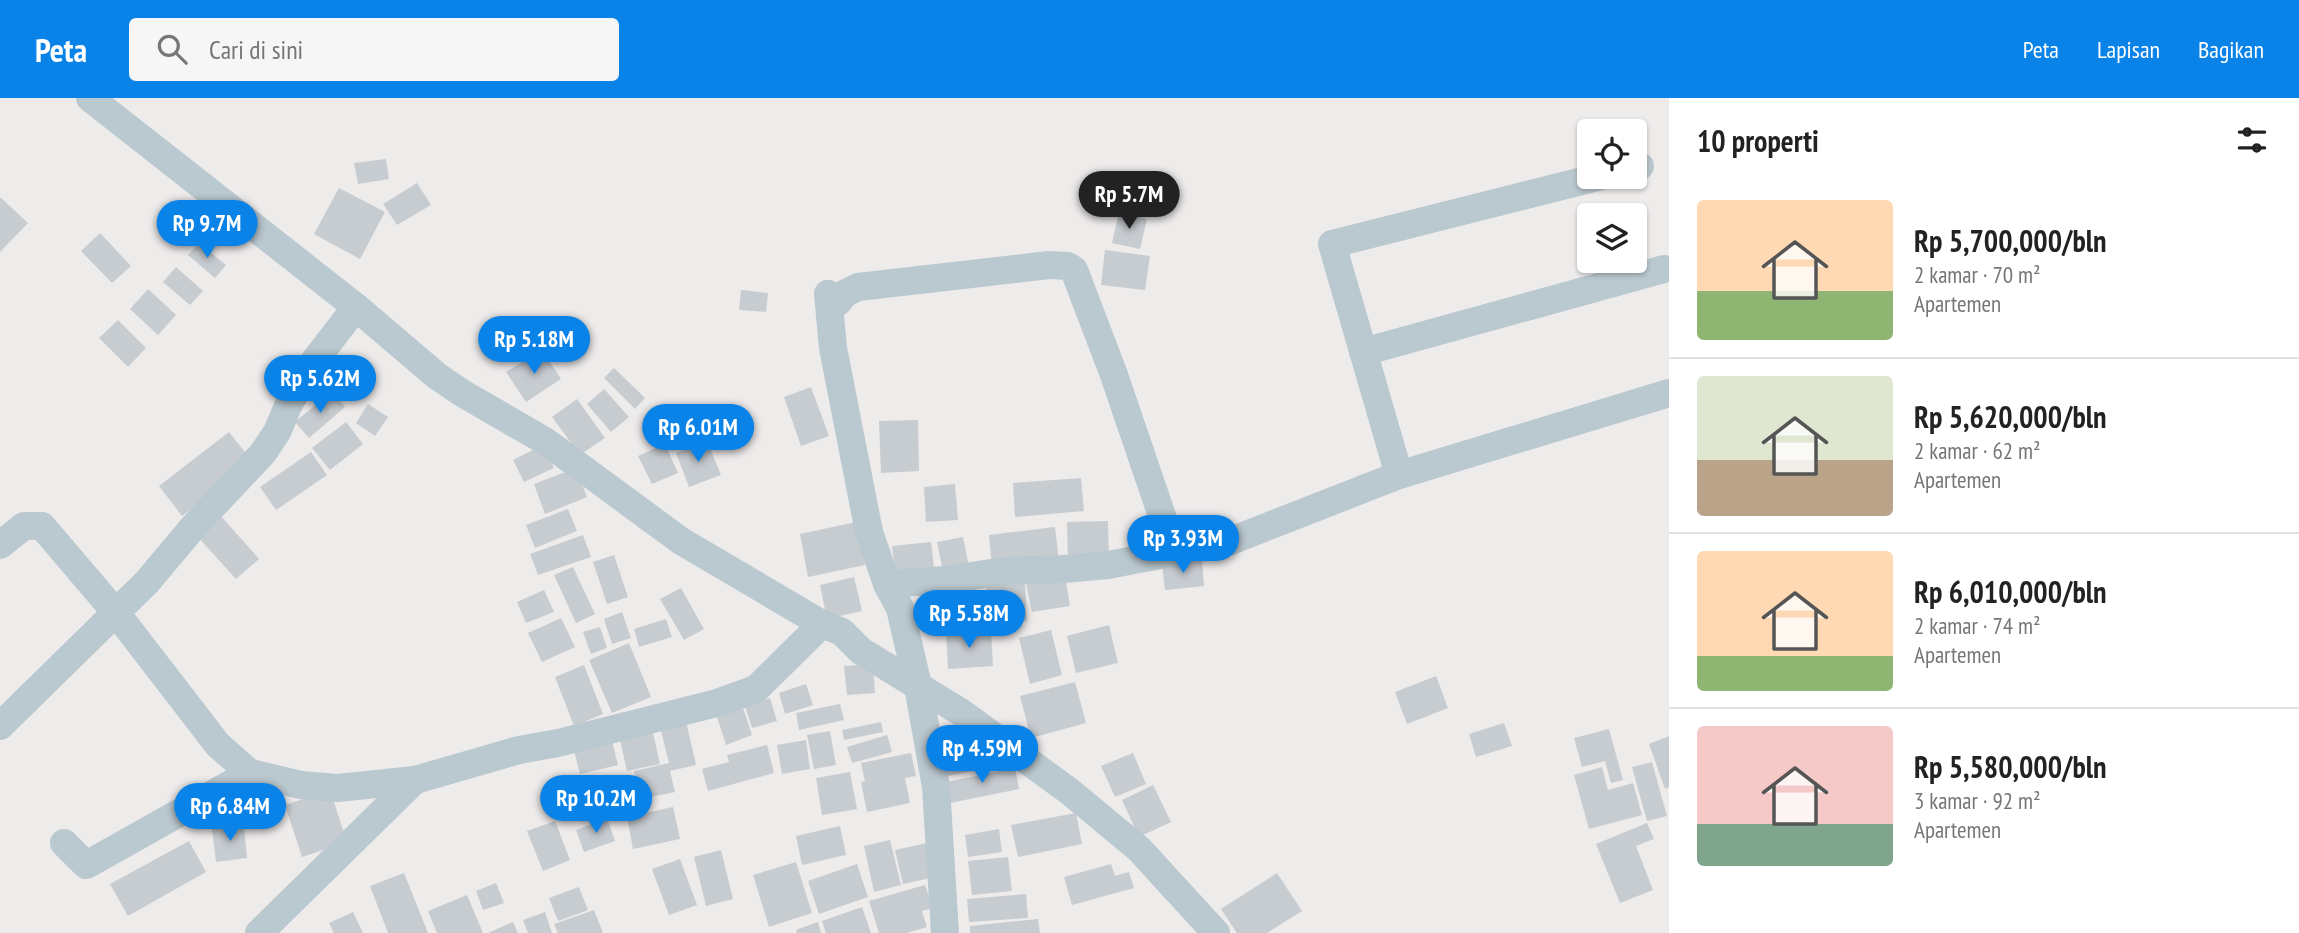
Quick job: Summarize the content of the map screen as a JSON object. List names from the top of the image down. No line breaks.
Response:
{"page":{"header":"Peta","search":"Cari di sini","nav":["Peta","Lapisan","Bagikan"],"heading":"10 properti","price":["Rp 5.7M","Rp 9.7M","Rp 5.18M","Rp 5.62M","Rp 6.01M","Rp 3.93M","Rp 5.58M","Rp 4.59M","Rp 10.2M","Rp 6.84M"],"list":[{"name":"Rp 5,700,000/bln","note":"2 kamar · 70 m² · Apartemen"},{"name":"Rp 5,620,000/bln","note":"2 kamar · 62 m² · Apartemen"},{"name":"Rp 6,010,000/bln","note":"2 kamar · 74 m² · Apartemen"},{"name":"Rp 5,580,000/bln","note":"3 kamar · 92 m² · Apartemen"}]}}
